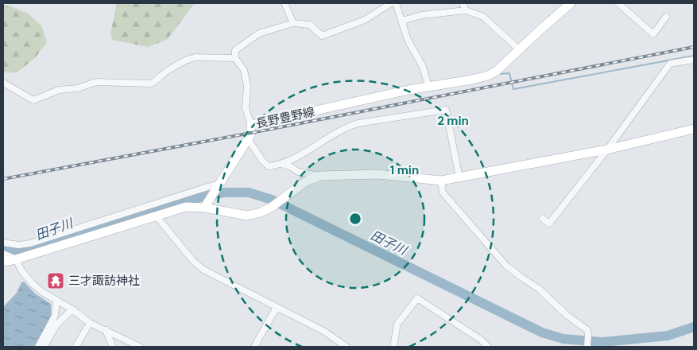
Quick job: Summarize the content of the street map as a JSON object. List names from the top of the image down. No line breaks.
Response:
{"streets":{"main road":["長野豊野線"]},"water":["田子川"],"places":{"temple":["三才諏訪神社"]},"rings":["2 min","1 min"]}
